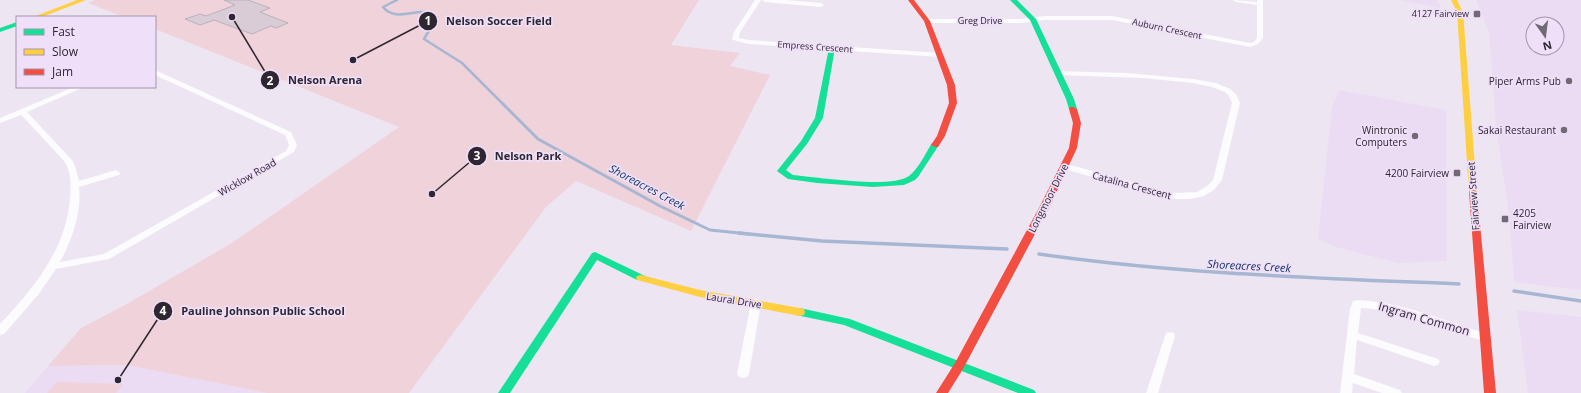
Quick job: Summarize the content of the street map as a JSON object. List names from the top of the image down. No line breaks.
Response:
{"streets":{"street":["Greg Drive","Auburn Crescent","Empress Crescent","Wicklow Road","Catalina Crescent","Fairview Street","Longmoor Drive","Laural Drive","Ingram Common"]},"crossings":[["Greg Drive","Auburn Crescent"],["Greg Drive","Longmoor Drive"],["Auburn Crescent","Longmoor Drive"],["Catalina Crescent","Longmoor Drive"],["Fairview Street","Ingram Common"],["Longmoor Drive","Laural Drive"]],"water":["Shoreacres Creek"],"places":{"transit":["4127 Fairview","4200 Fairview","4205 Fairview"],"other":["Nelson Arena","Nelson Soccer Field","Piper Arms Pub","Sakai Restaurant","Wintronic Computers","Nelson Park","Pauline Johnson Public School"]},"legend":["Fast","Slow","Jam"],"north":"bottom"}
